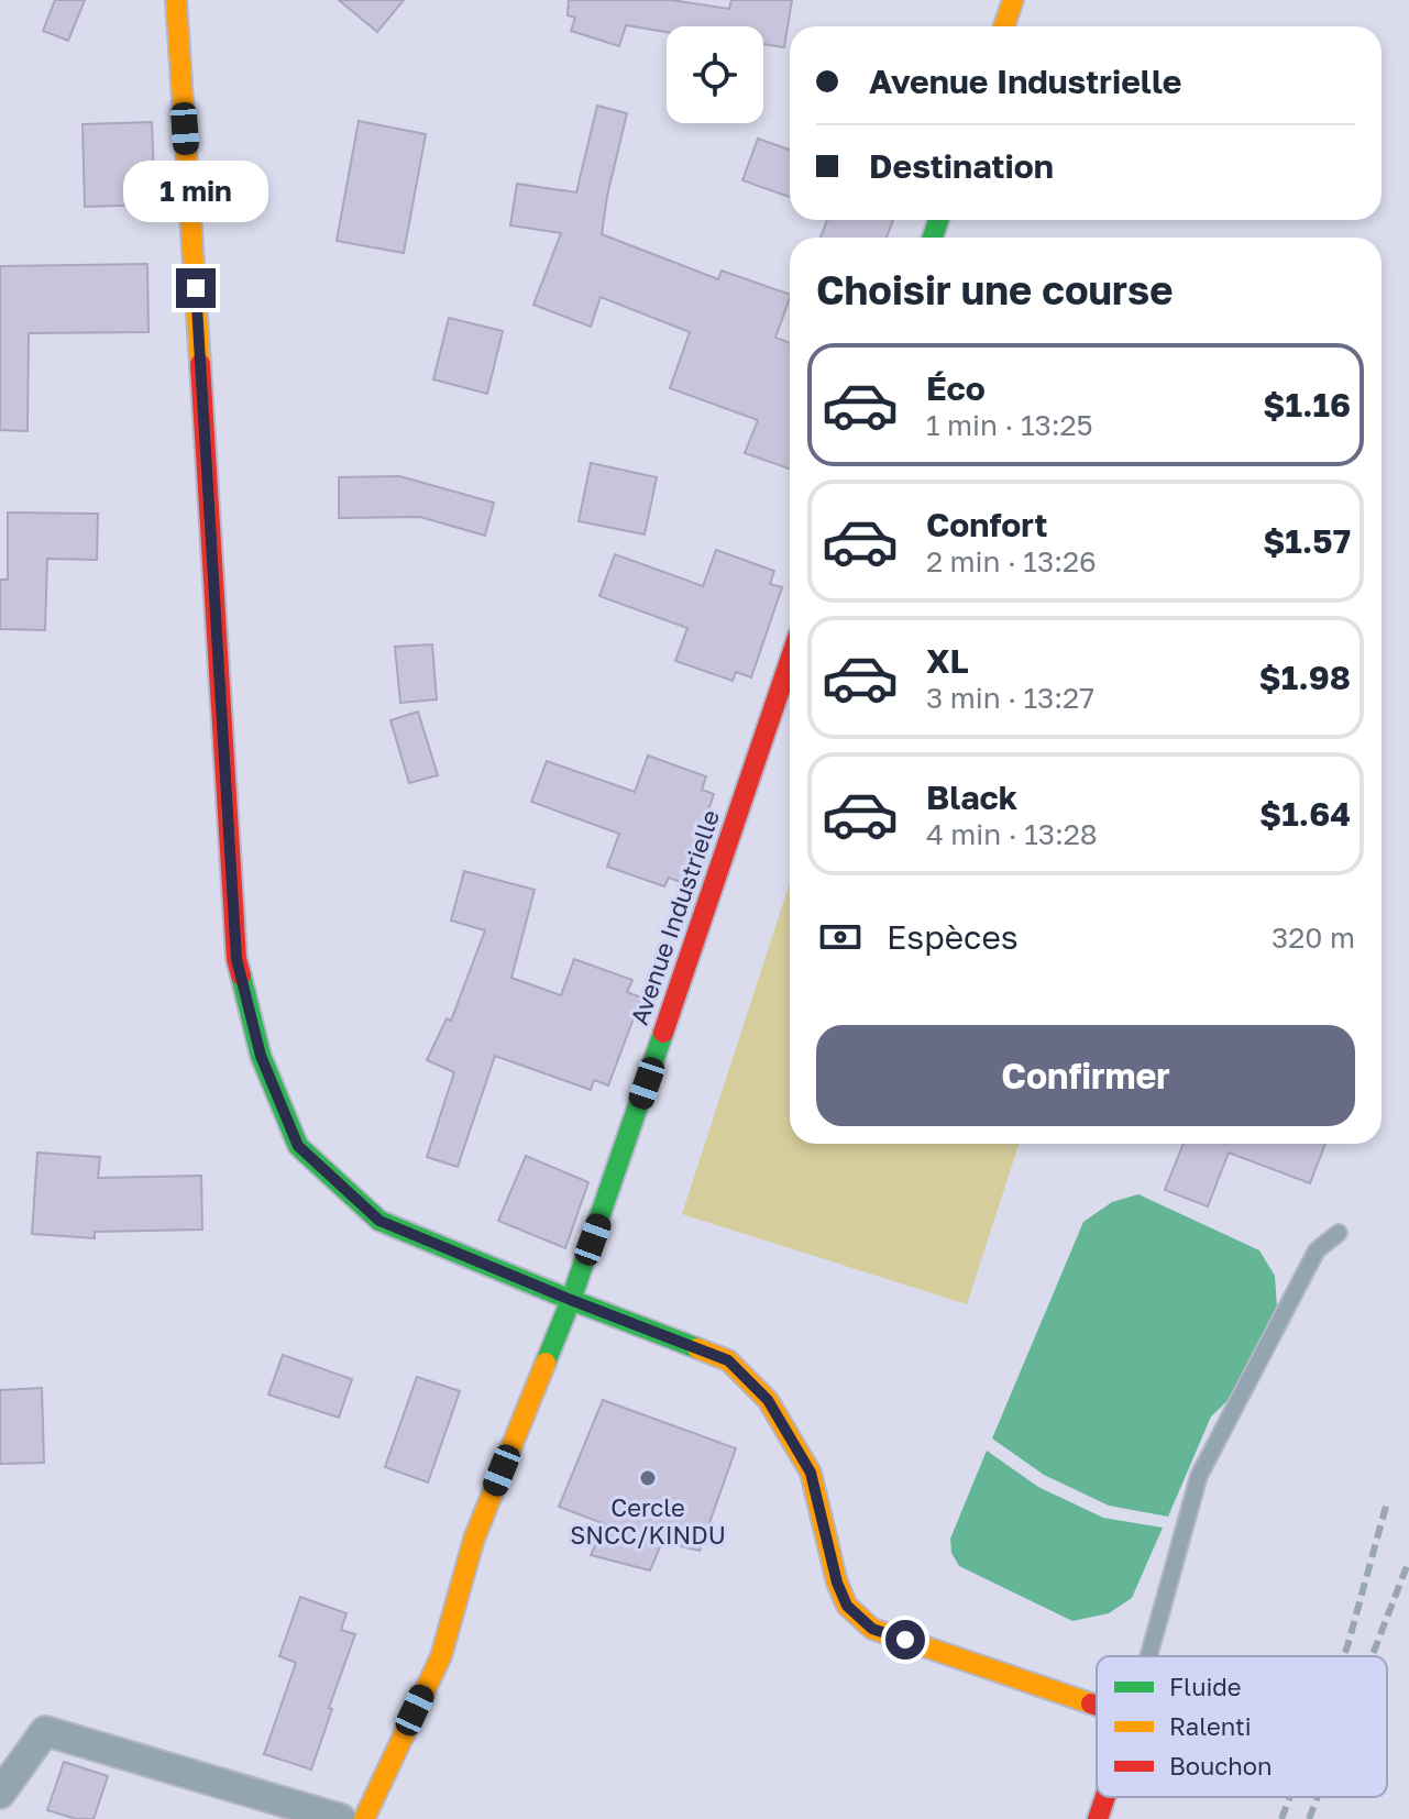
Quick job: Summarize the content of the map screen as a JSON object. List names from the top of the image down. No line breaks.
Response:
{"streets":{"street":["Avenue Industrielle"]},"places":["Cercle SNCC/KINDU"],"legend":["Fluide","Ralenti","Bouchon"],"page":{"banner":["Avenue Industrielle","Destination"],"bubble":"1 min","heading":"Choisir une course","list":[{"name":"Éco","note":"1 min · 13:25","value":"$1.16"},{"name":"Confort","note":"2 min · 13:26","value":"$1.57"},{"name":"XL","note":"3 min · 13:27","value":"$1.98"},{"name":"Black","note":"4 min · 13:28","value":"$1.64"}],"pay":["Espèces","320 m"],"buttons":"Confirmer"}}
